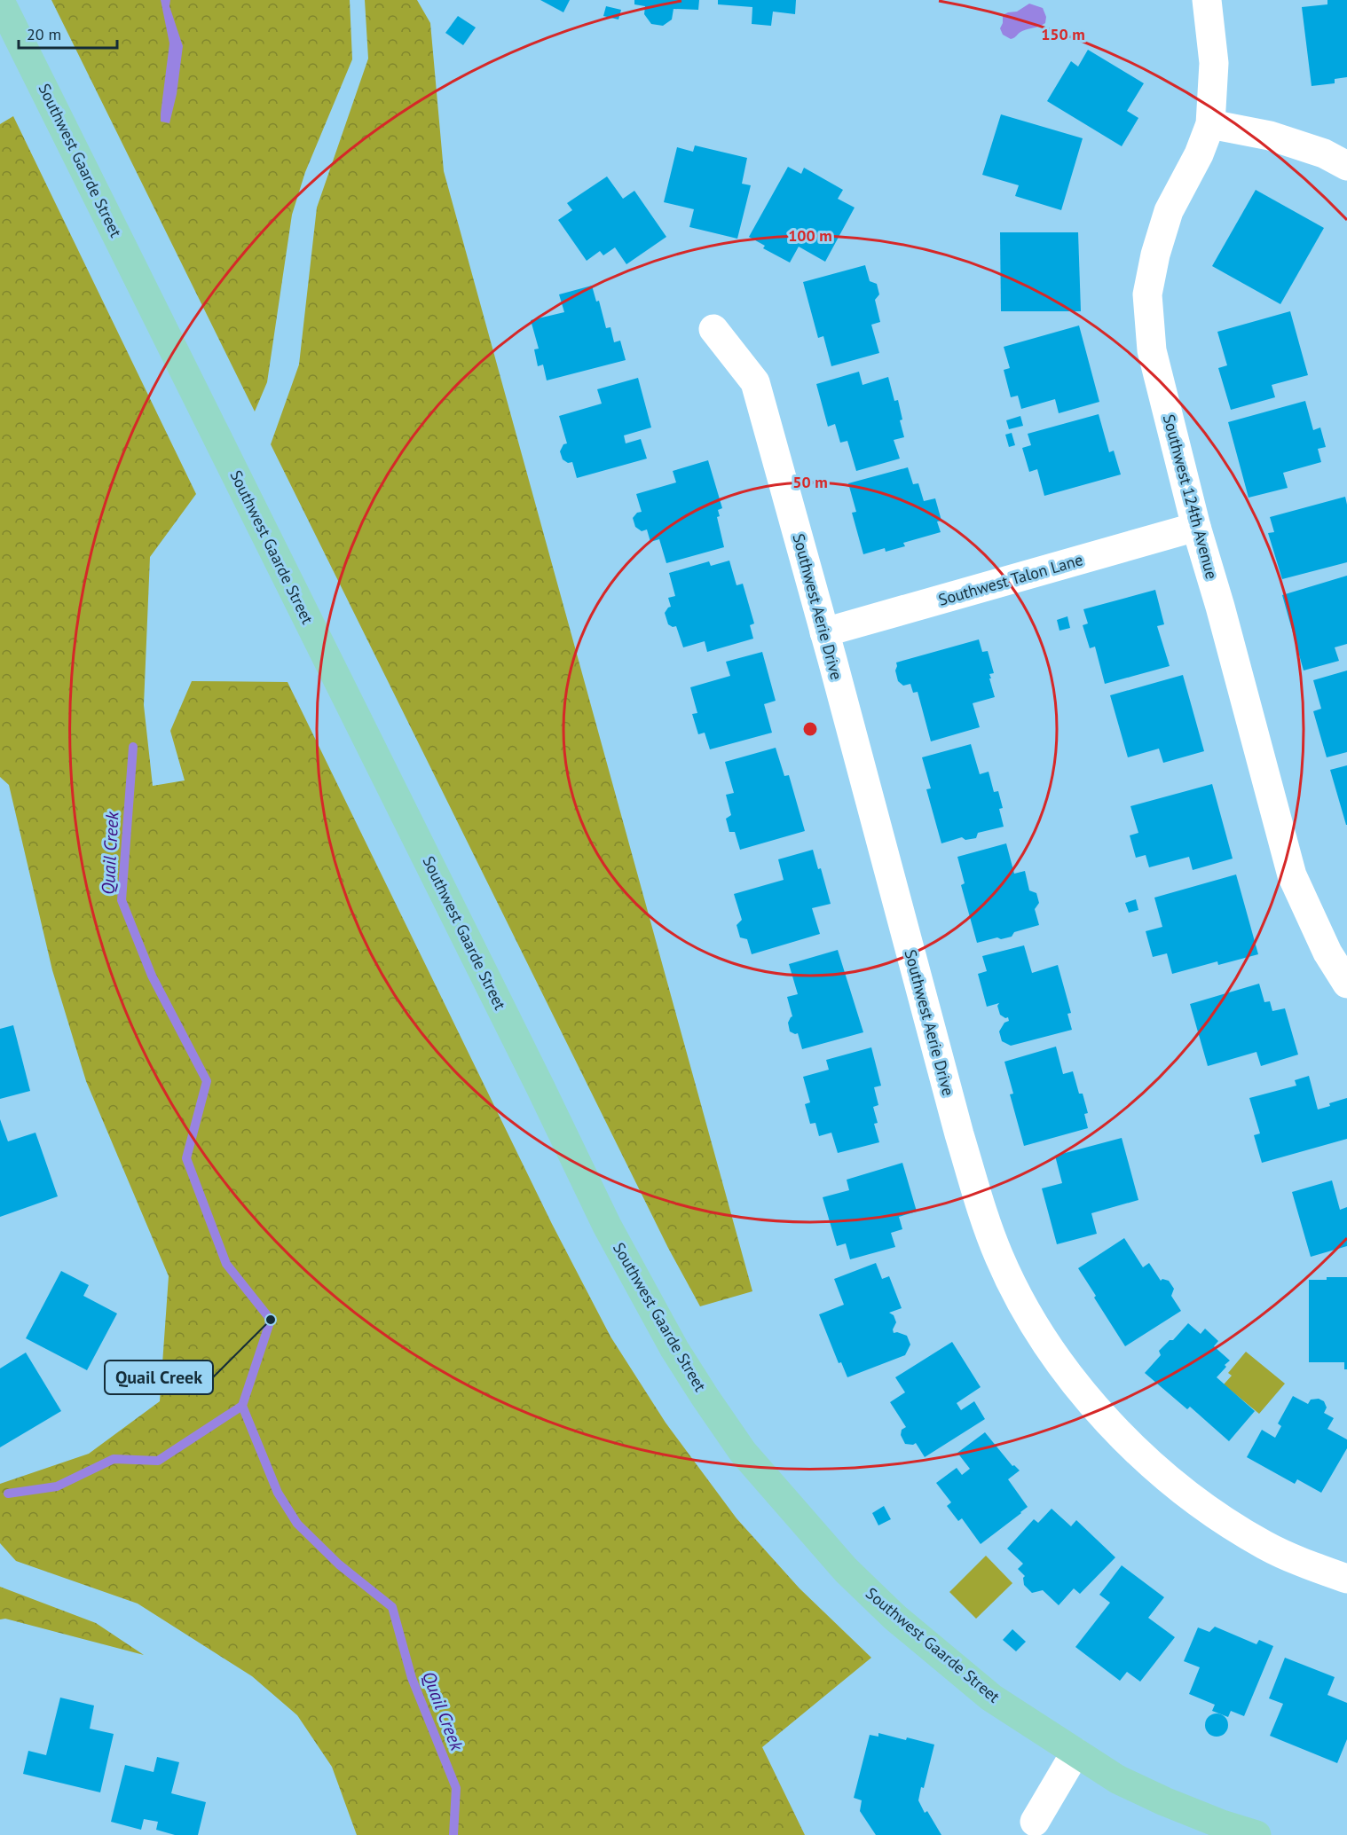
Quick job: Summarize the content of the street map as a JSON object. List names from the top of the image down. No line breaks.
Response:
{"streets":{"main road":["Southwest Gaarde Street"],"street":["Southwest 124th Avenue","Southwest Talon Lane","Southwest Aerie Drive"]},"crossings":[["Southwest 124th Avenue","Southwest Talon Lane"],["Southwest Talon Lane","Southwest Aerie Drive"]],"water":["Quail Creek"],"places":["Quail Creek"],"scale_bar":"20 m","rings":["150 m","100 m","50 m"]}
